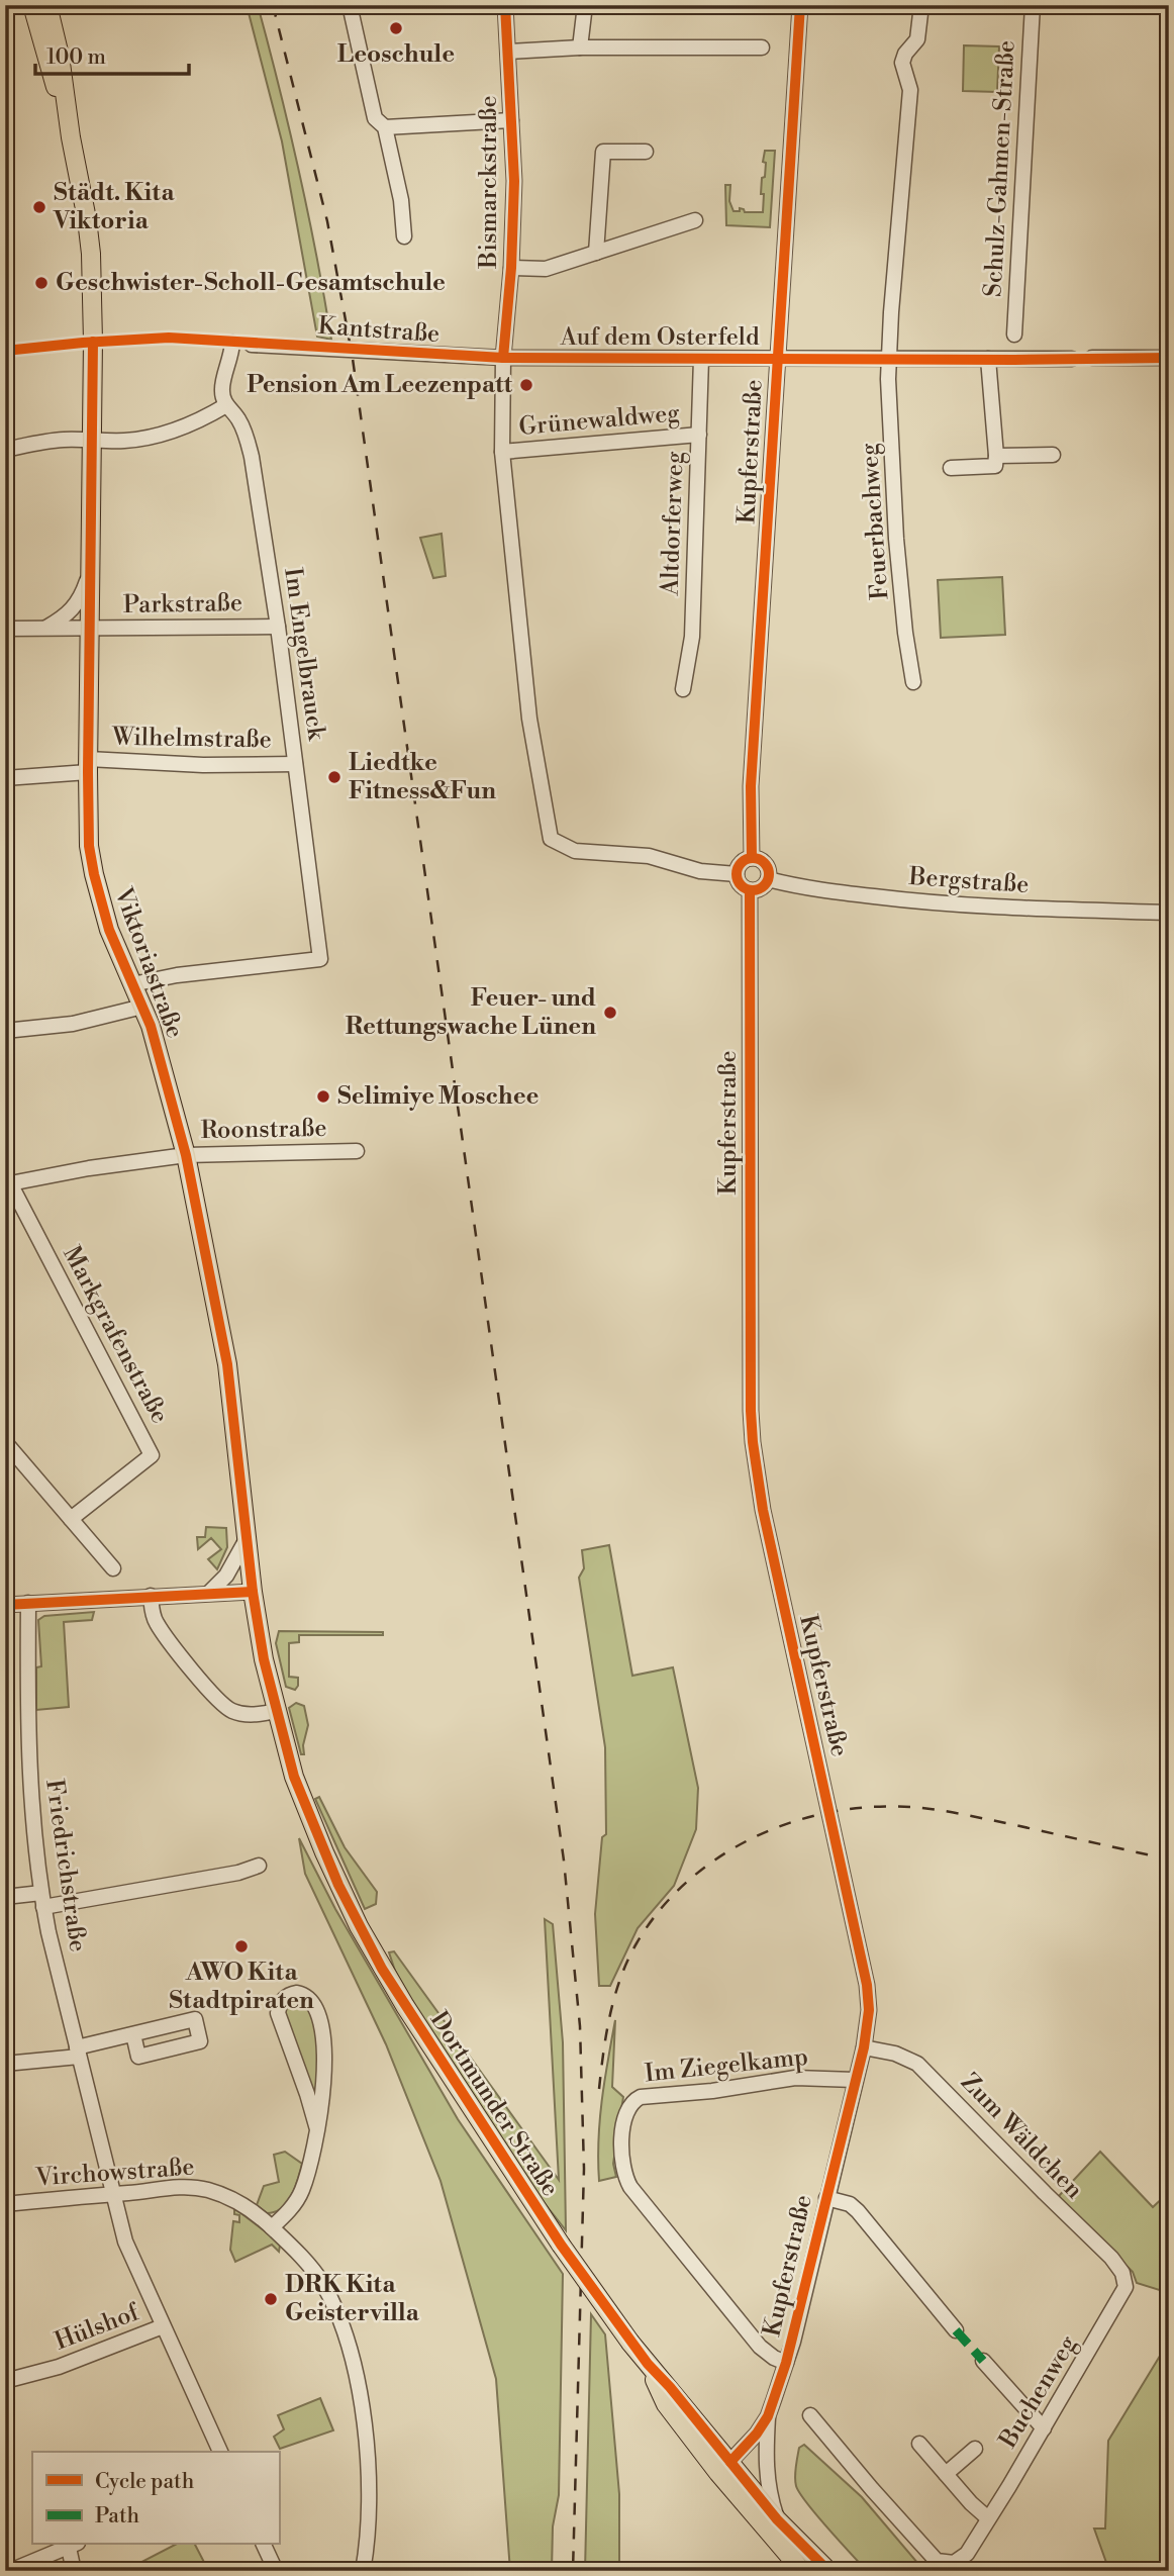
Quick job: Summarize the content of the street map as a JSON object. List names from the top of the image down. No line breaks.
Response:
{"streets":{"main road":["Viktoriastraße","Dortmunder Straße"],"street":["Schulz-Gahmen-Straße","Bismarckstraße","Kantstraße","Auf dem Osterfeld","Grünewaldweg","Kupferstraße","Feuerbachweg","Altdorferweg","Parkstraße","Im Engelbrauck","Wilhelmstraße","Bergstraße","Roonstraße","Markgrafenstraße","Friedrichstraße","Im Ziegelkamp","Zum Wäldchen","Virchowstraße","Hülshof","Buchenweg"]},"crossings":[["Bismarckstraße","Kantstraße"],["Bismarckstraße","Auf dem Osterfeld"],["Bismarckstraße","Grünewaldweg"],["Bismarckstraße","Kupferstraße"],["Bismarckstraße","Bergstraße"],["Kantstraße","Auf dem Osterfeld"],["Auf dem Osterfeld","Kupferstraße"],["Auf dem Osterfeld","Feuerbachweg"],["Auf dem Osterfeld","Altdorferweg"],["Grünewaldweg","Altdorferweg"],["Kupferstraße","Bergstraße"],["Kupferstraße","Im Ziegelkamp"],["Kupferstraße","Dortmunder Straße"],["Kupferstraße","Zum Wäldchen"],["Parkstraße","Im Engelbrauck"],["Parkstraße","Viktoriastraße"],["Im Engelbrauck","Wilhelmstraße"],["Im Engelbrauck","Viktoriastraße"],["Wilhelmstraße","Viktoriastraße"],["Viktoriastraße","Roonstraße"],["Viktoriastraße","Dortmunder Straße"],["Roonstraße","Markgrafenstraße"],["Friedrichstraße","Virchowstraße"],["Friedrichstraße","Hülshof"],["Zum Wäldchen","Buchenweg"]],"places":["Leoschule","Städt. Kita Viktoria","Geschwister-Scholl-Gesamtschule","Pension Am Leezenpatt","Liedtke Fitness&Fun","Feuer- und Rettungswache Lünen","Selimiye Moschee","AWO Kita Stadtpiraten","DRK Kita Geistervilla"],"legend":["Cycle path","Path"],"scale_bar":"100 m"}
